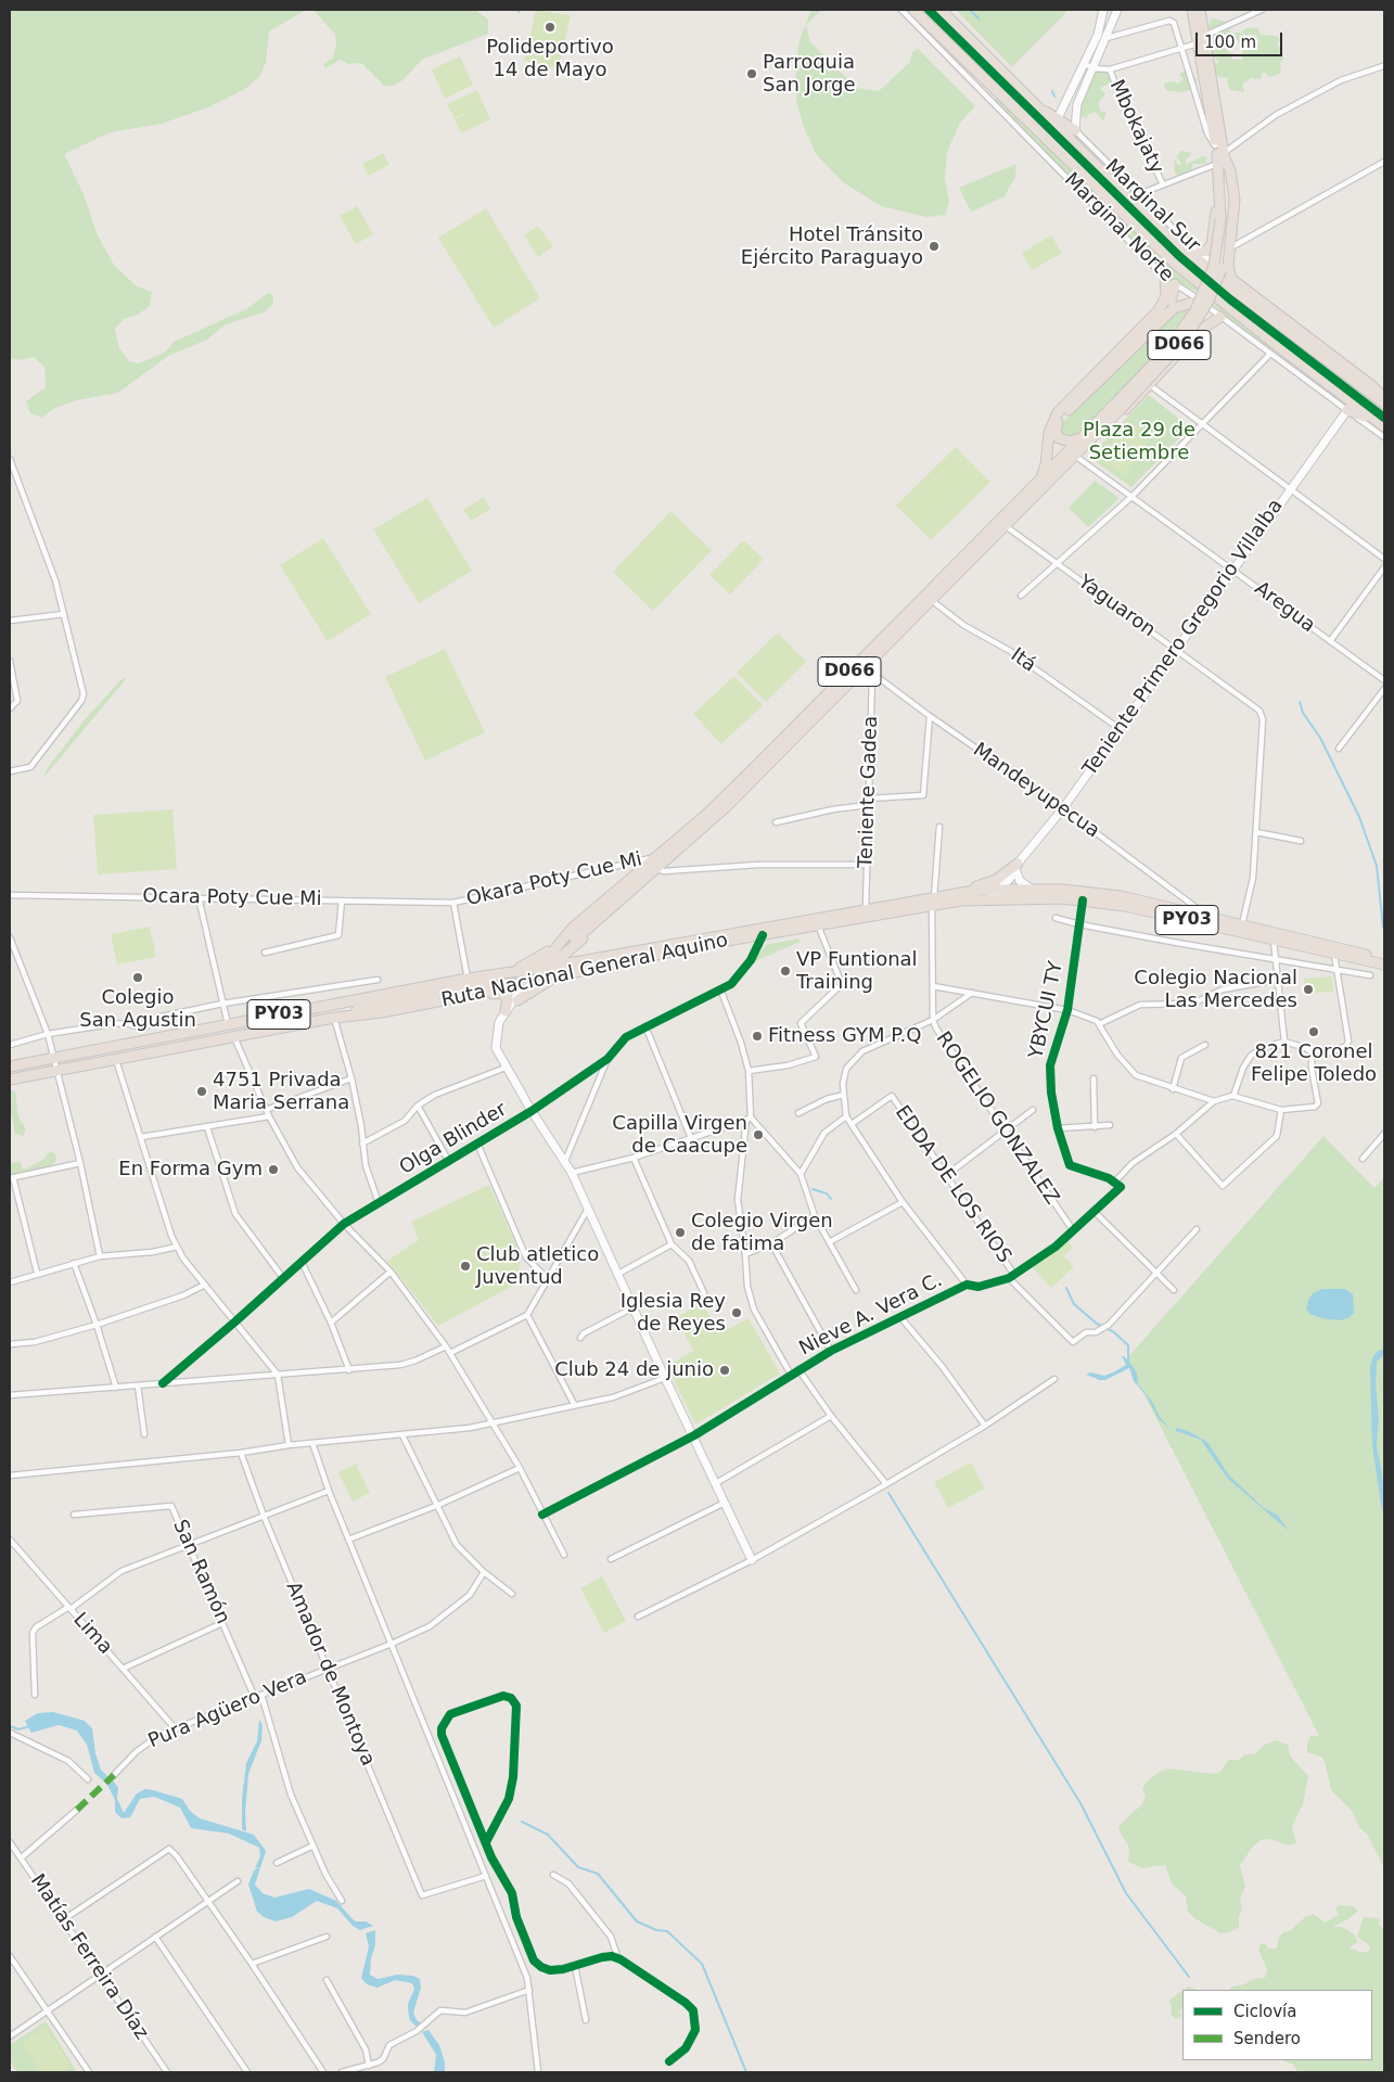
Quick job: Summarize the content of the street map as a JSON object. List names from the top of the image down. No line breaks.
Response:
{"streets":{"highway":["D066","PY03","Ruta Nacional General Aquino"],"street":["Mbokajaty","Marginal Sur","Marginal Norte","Yaguaron","Aregua","Teniente Primero Gregorio Villalba","Itá","Mandeyupecua","Teniente Gadea","Okara Poty Cue Mi","Ocara Poty Cue Mi","YBYCUI TY","ROGELIO GONZALEZ","Olga Blinder","EDDA DE LOS RIOS","Nieve A. Vera C.","San Ramón","Lima","Amador de Montoya","Pura Agüero Vera","Matías Ferreira Díaz"]},"crossings":[["Marginal Norte","Teniente Primero Gregorio Villalba"],["D066","Yaguaron"],["D066","Aregua"],["D066","Itá"],["D066","Mandeyupecua"],["D066","Okara Poty Cue Mi"],["D066","Ruta Nacional General Aquino"],["Yaguaron","Teniente Primero Gregorio Villalba"],["Aregua","Teniente Primero Gregorio Villalba"],["Teniente Primero Gregorio Villalba","Itá"],["Teniente Primero Gregorio Villalba","Mandeyupecua"],["Mandeyupecua","Teniente Gadea"],["Mandeyupecua","Ruta Nacional General Aquino"],["Teniente Gadea","Ruta Nacional General Aquino"],["Okara Poty Cue Mi","Ocara Poty Cue Mi"],["Ruta Nacional General Aquino","YBYCUI TY"],["Ruta Nacional General Aquino","ROGELIO GONZALEZ"],["Ruta Nacional General Aquino","Olga Blinder"],["YBYCUI TY","Nieve A. Vera C."],["ROGELIO GONZALEZ","Nieve A. Vera C."],["EDDA DE LOS RIOS","Nieve A. Vera C."],["San Ramón","Pura Agüero Vera"],["Lima","Pura Agüero Vera"],["Amador de Montoya","Pura Agüero Vera"]],"parks":["Plaza 29 de Setiembre"],"places":["Polideportivo 14 de Mayo","Parroquia San Jorge","Hotel Tránsito Ejército Paraguayo","VP Funtional Training","Colegio San Agustin","Colegio Nacional Las Mercedes","821 Coronel Felipe Toledo","Fitness GYM P.Q","4751 Privada Maria Serrana","Capilla Virgen de Caacupe","En Forma Gym","Colegio Virgen de fatima","Club atletico Juventud","Iglesia Rey de Reyes","Club 24 de junio"],"legend":["Ciclovía","Sendero"],"scale_bar":"100 m"}
